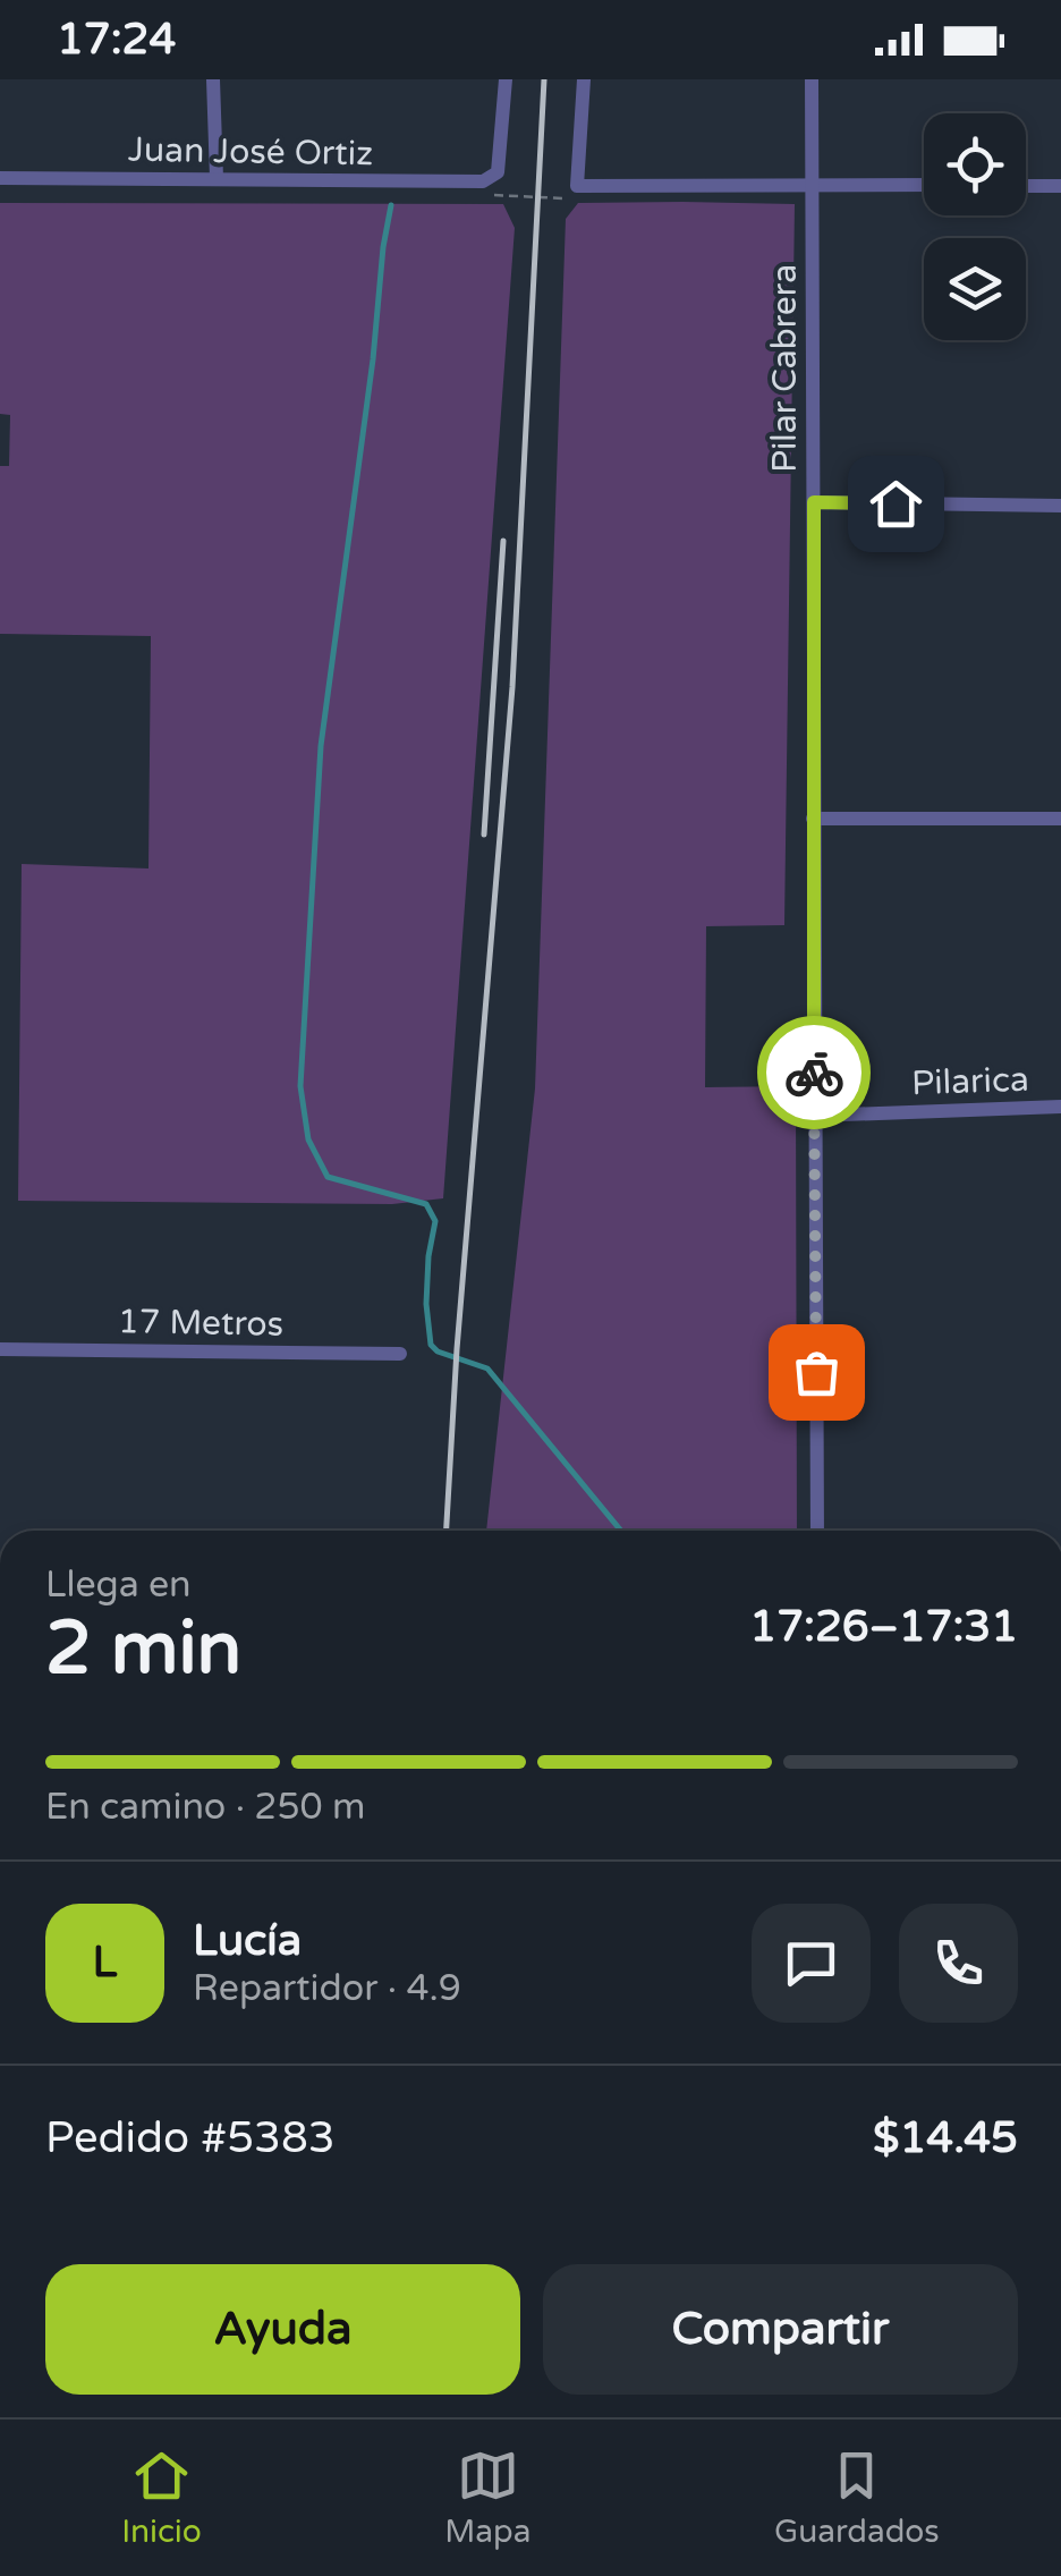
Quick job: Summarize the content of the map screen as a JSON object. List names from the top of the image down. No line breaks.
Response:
{"streets":{"street":["Juan José Ortiz","Pilar Cabrera","Pilarica","17 Metros"]},"crossings":[["Pilar Cabrera","Pilarica"]],"page":{"status":"17:24","heading":["2 min","Llega en","17:26–17:31"],"panel":["Lucía","Repartidor · 4.9","Pedido #5383","$14.45"],"bar":"En camino · 250 m","round":"L","buttons":["Ayuda","Compartir"],"tabs":["Inicio","Mapa","Guardados"]}}
